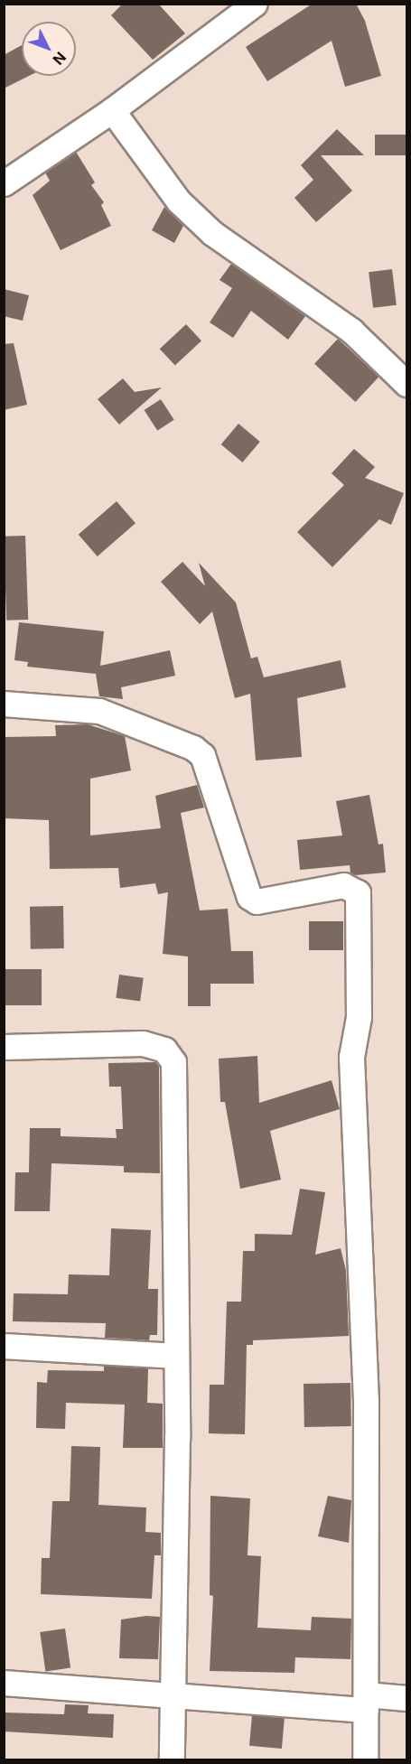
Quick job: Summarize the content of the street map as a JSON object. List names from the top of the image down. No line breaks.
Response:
{"north":"bottom right"}
